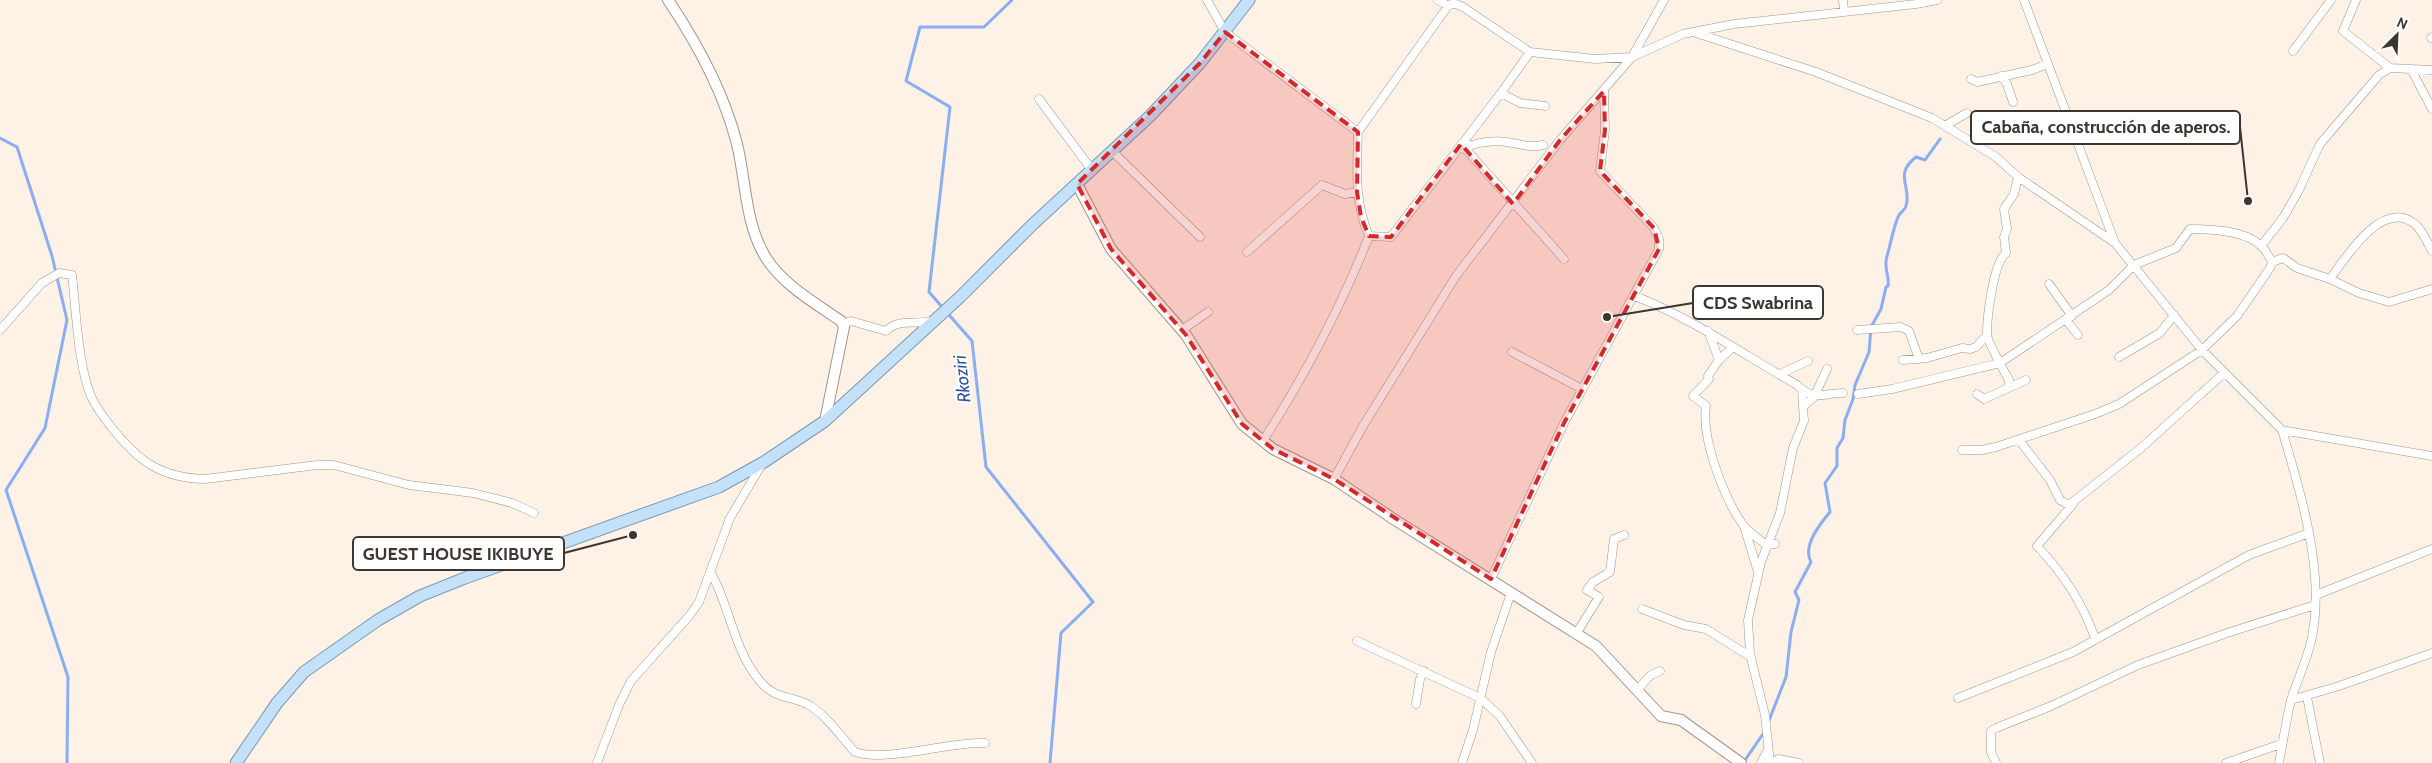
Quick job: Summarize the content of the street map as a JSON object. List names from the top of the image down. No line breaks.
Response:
{"water":["Rkoziri"],"places":["Cabaña, construcción de aperos.","CDS Swabrina","GUEST HOUSE IKIBUYE"],"north":"top right"}
